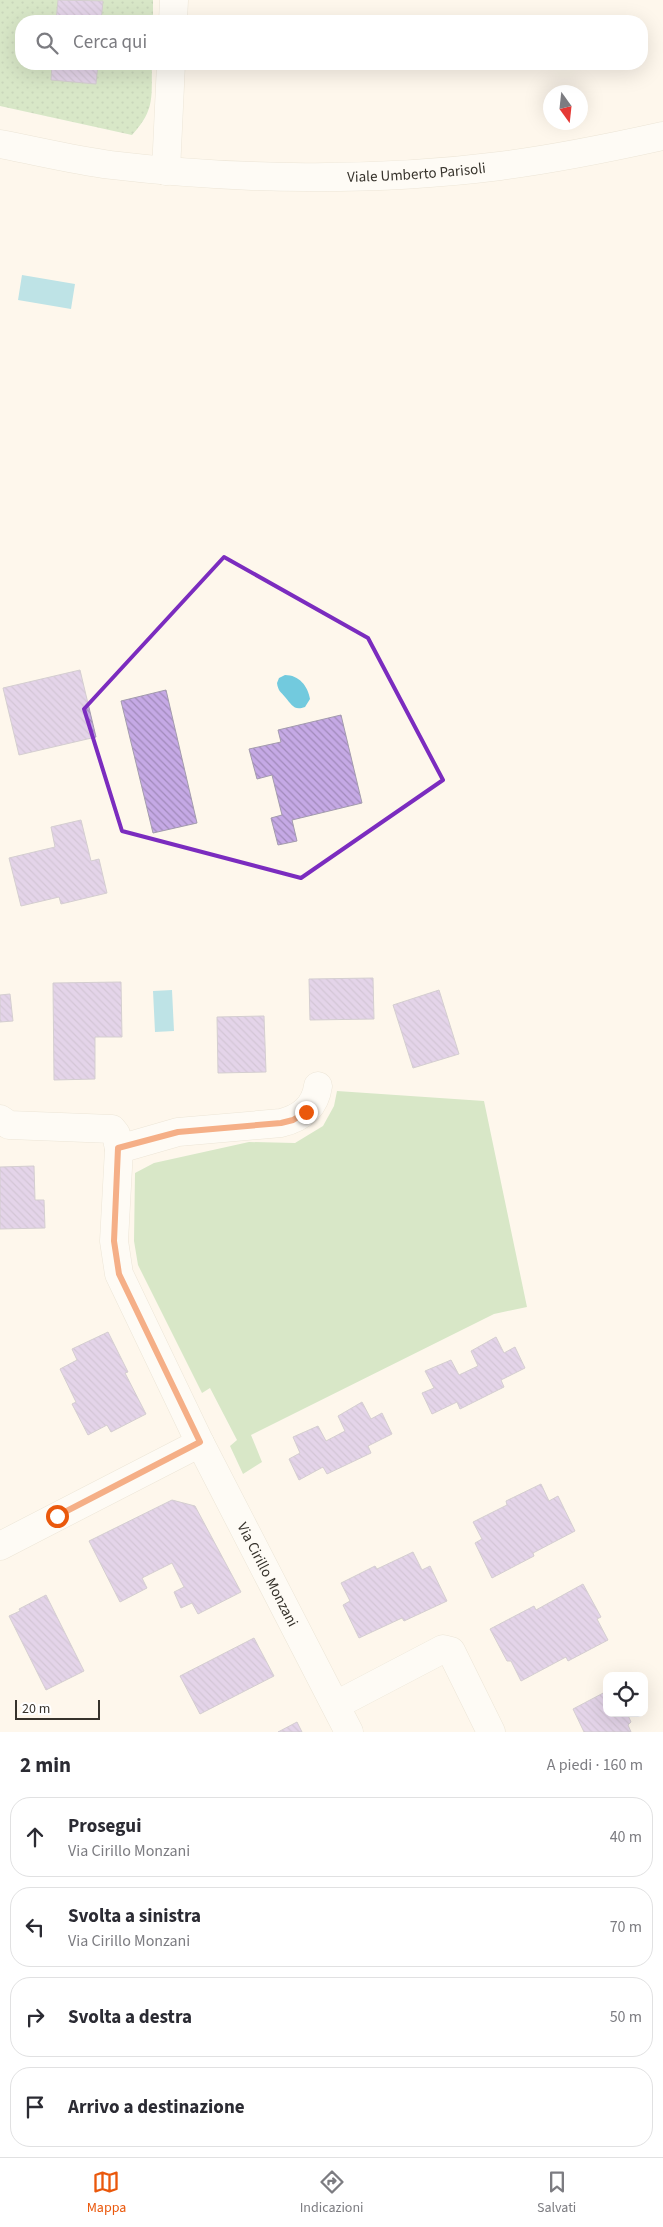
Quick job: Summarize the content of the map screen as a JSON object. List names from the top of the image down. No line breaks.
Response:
{"streets":{"street":["Viale Umberto Parisoli","Via Cirillo Monzani"]},"scale_bar":"20 m","north":"bottom","page":{"search":"Cerca qui","scale":"20 m","heading":["2 min","A piedi · 160 m"],"list":[["Prosegui","Via Cirillo Monzani","40 m"],["Svolta a sinistra","Via Cirillo Monzani","70 m"],["Svolta a destra","50 m"],"Arrivo a destinazione"],"nav":["Mappa","Indicazioni","Salvati"]}}
